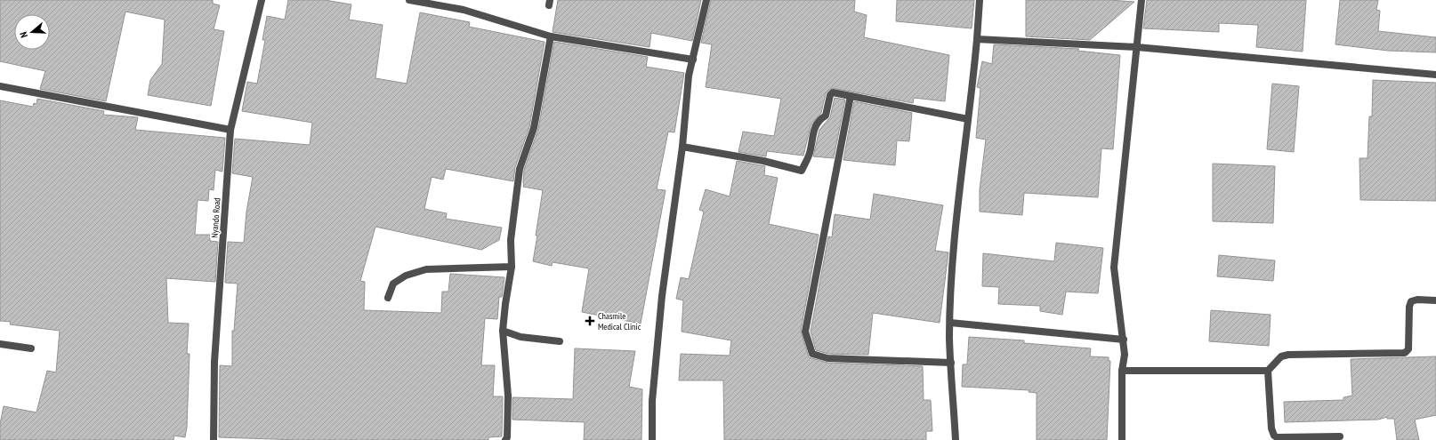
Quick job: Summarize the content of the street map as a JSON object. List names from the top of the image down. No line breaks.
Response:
{"streets":{"street":["Nyando Road"]},"places":{"health":["Chasmile Medical Clinic"]},"north":"left"}
